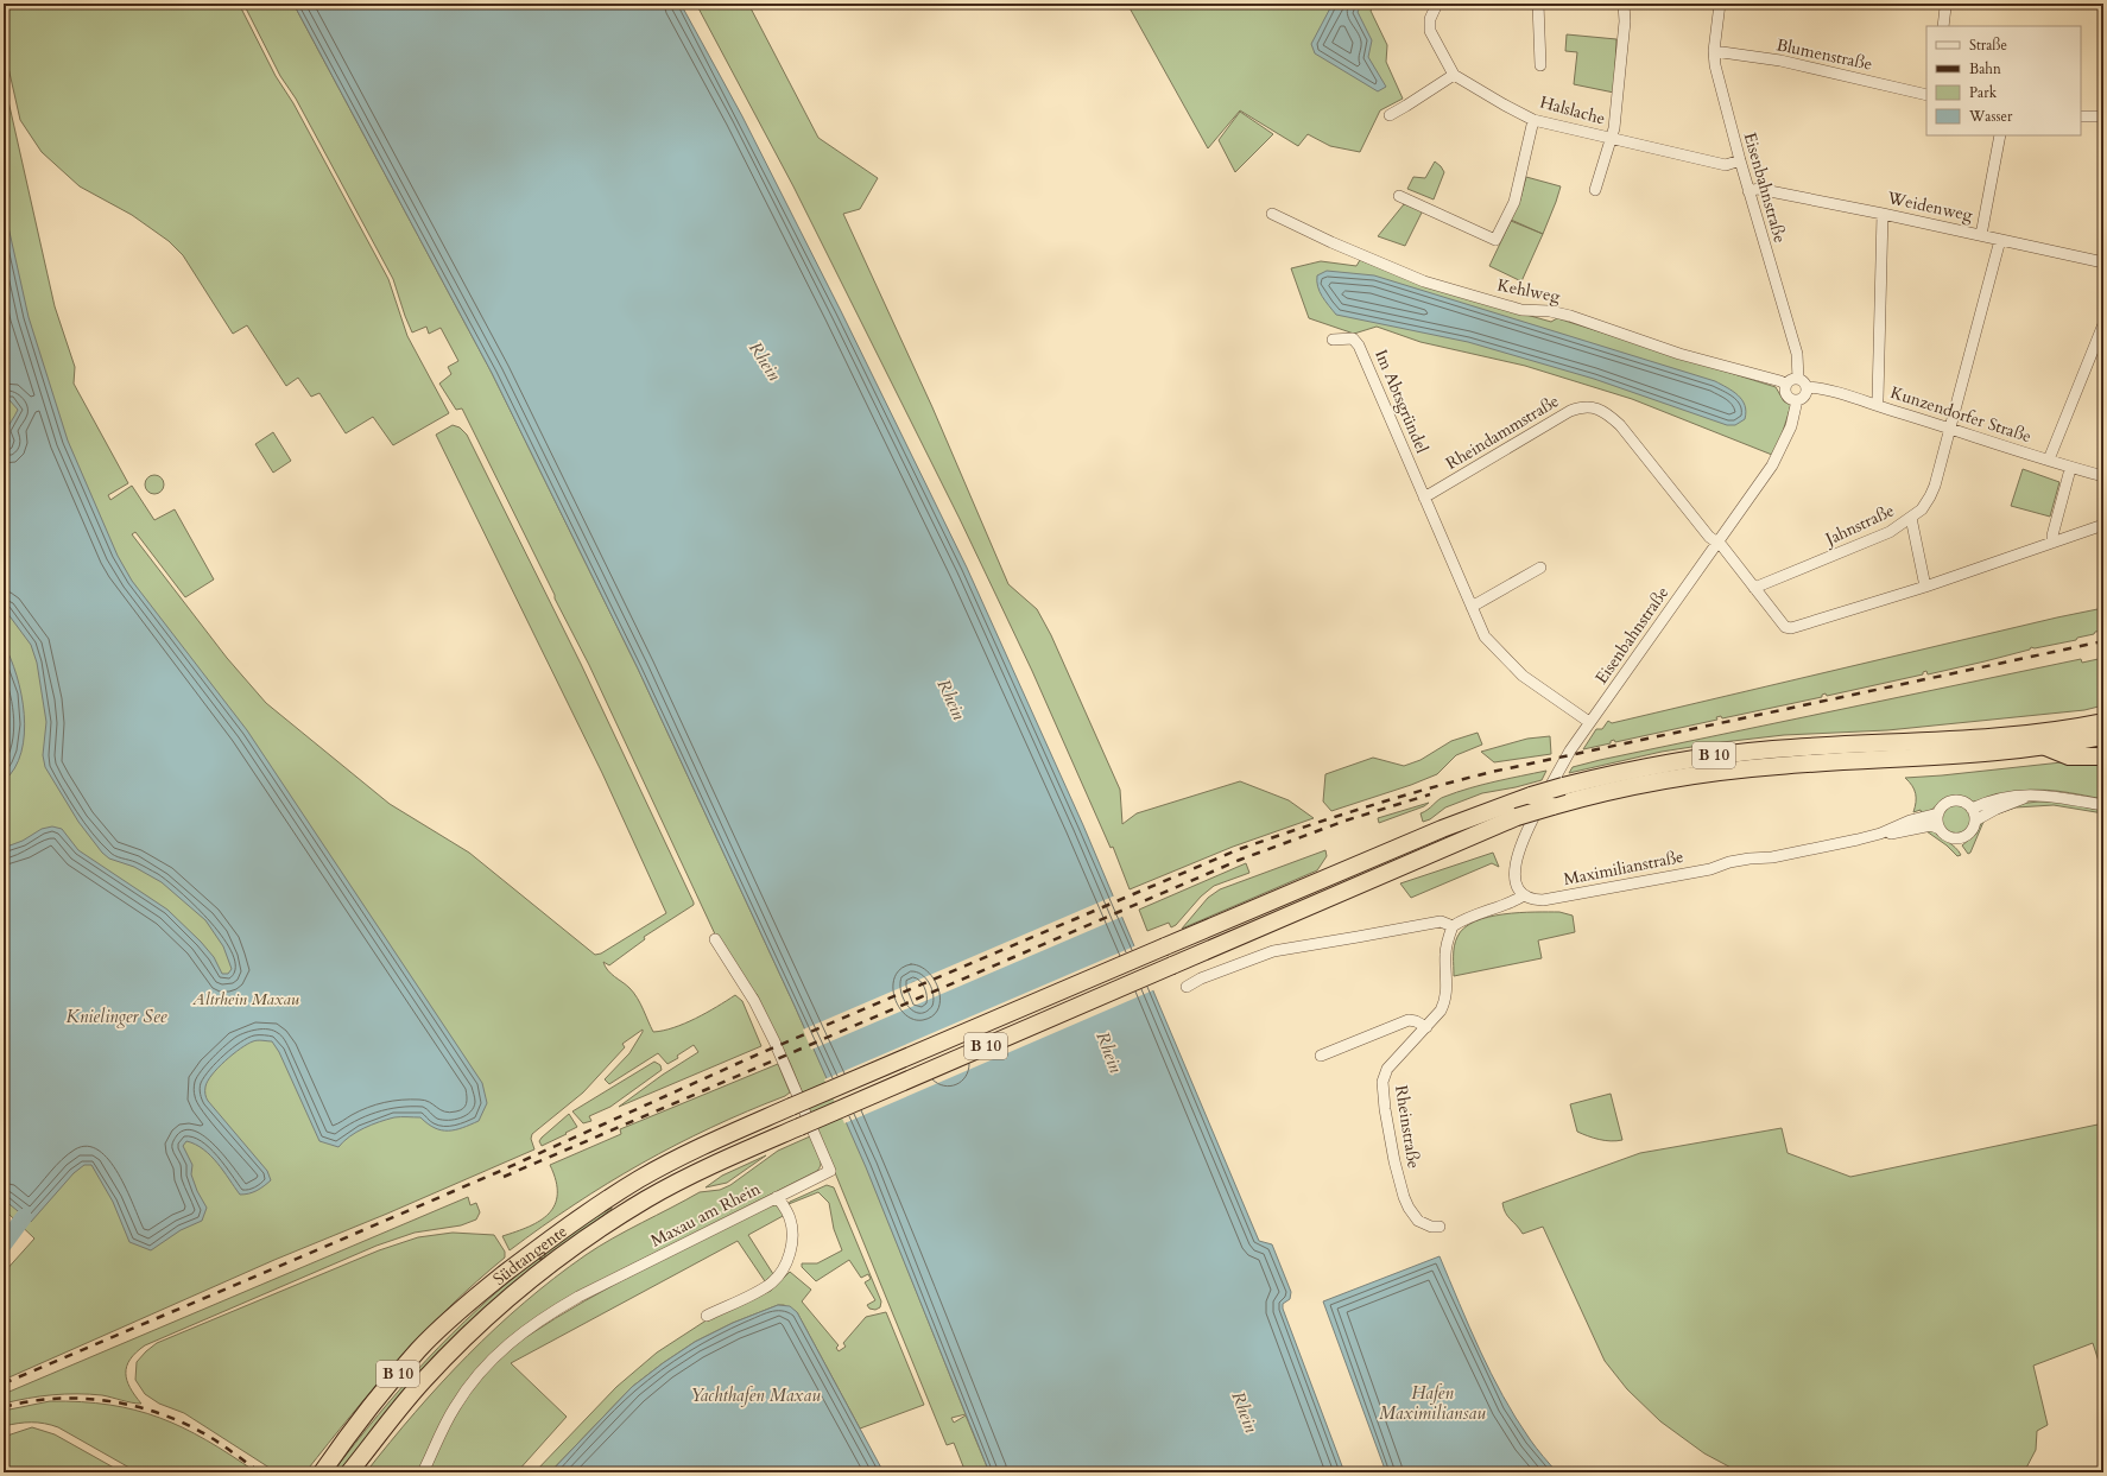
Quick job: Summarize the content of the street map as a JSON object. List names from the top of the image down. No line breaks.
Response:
{"streets":{"highway":["B 10","Südtangente"],"street":["Blumenstraße","Halslache","Eisenbahnstraße","Weidenweg","Kehlweg","Im Abtsgründel","Kunzendorfer Straße","Rheindammstraße","Jahnstraße","Maximilianstraße","Rheinstraße","Maxau am Rhein"]},"crossings":[["Blumenstraße","Eisenbahnstraße"],["Halslache","Eisenbahnstraße"],["Eisenbahnstraße","Weidenweg"],["Eisenbahnstraße","Kehlweg"],["Eisenbahnstraße","Kunzendorfer Straße"],["Eisenbahnstraße","Rheindammstraße"],["Eisenbahnstraße","Maximilianstraße"],["Weidenweg","Jahnstraße"],["Kehlweg","Kunzendorfer Straße"],["Im Abtsgründel","Rheindammstraße"],["Kunzendorfer Straße","Jahnstraße"],["Rheindammstraße","Jahnstraße"],["B 10","Südtangente"]],"water":["Rhein","Knielinger See","Hafen Maximiliansau","Yachthafen Maxau"],"parks":["Altrhein Maxau"],"legend":["Straße","Bahn","Park","Wasser"]}
